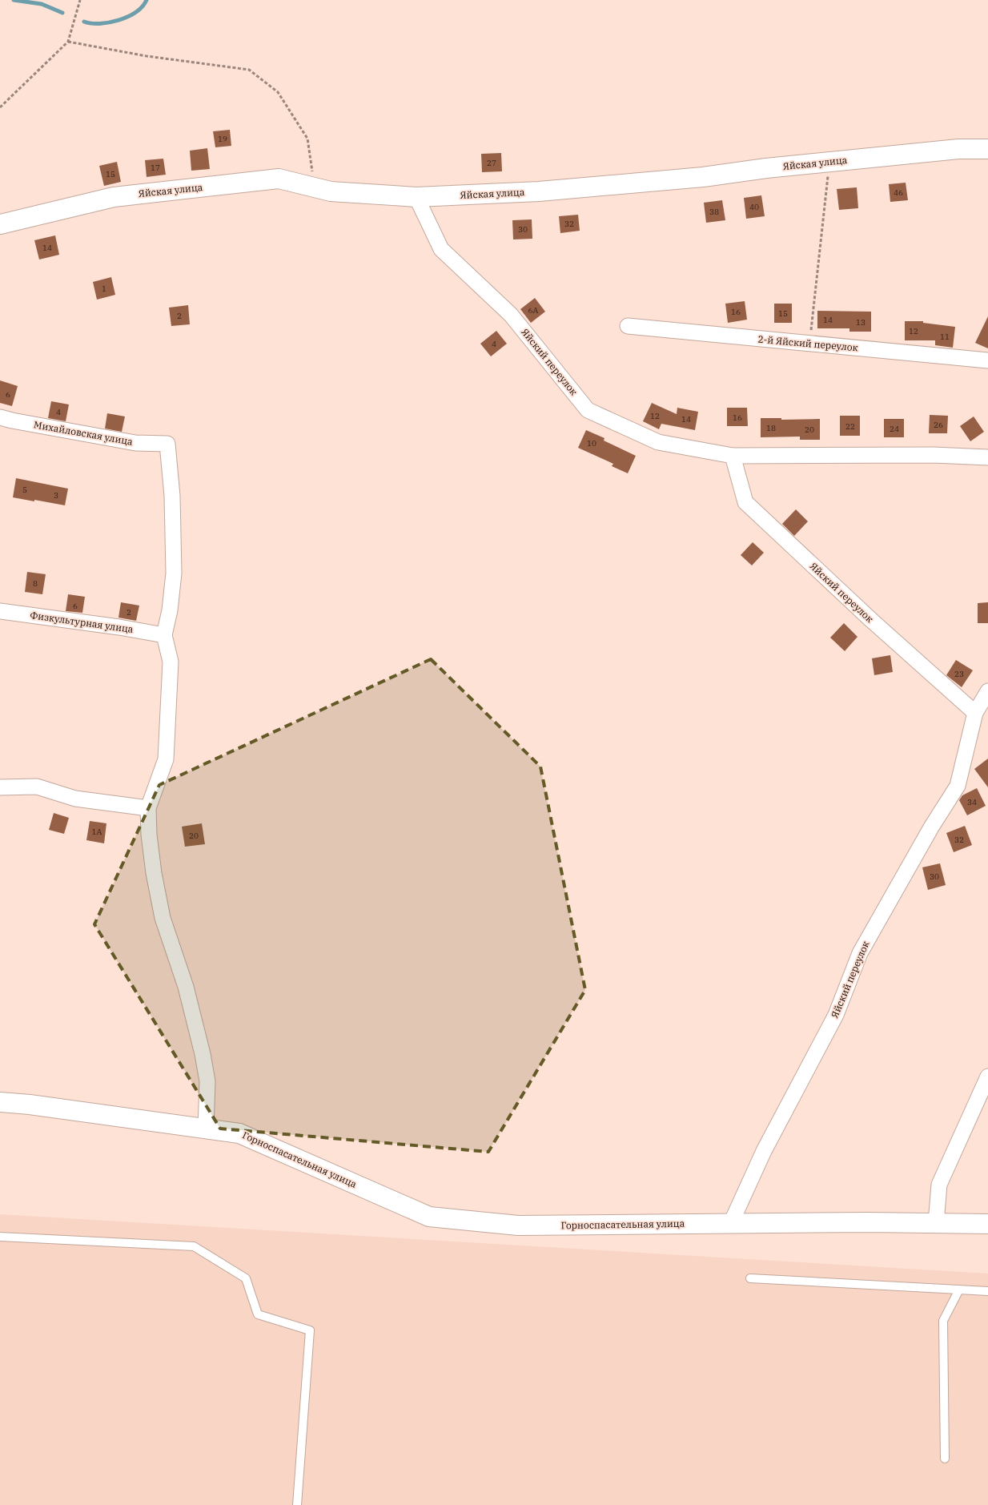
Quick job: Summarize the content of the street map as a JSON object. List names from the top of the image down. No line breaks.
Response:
{"streets":{"street":["Яйская улица","2-й Яйский переулок","Яйский переулок","Михайловская улица","Физкультурная улица","Горноспасательная улица"]},"crossings":[["Яйская улица","Яйский переулок"],["Яйский переулок","Горноспасательная улица"],["Михайловская улица","Физкультурная улица"]],"house_numbers":["19","27","17","15","46","40","38","32","30","14","1","6А","16","15","2","14","13","12","11","4","6","4","12","16","14","26","22","18","24","20","10","5","3","8","6","2","23","34","1А","20","32","30"]}
